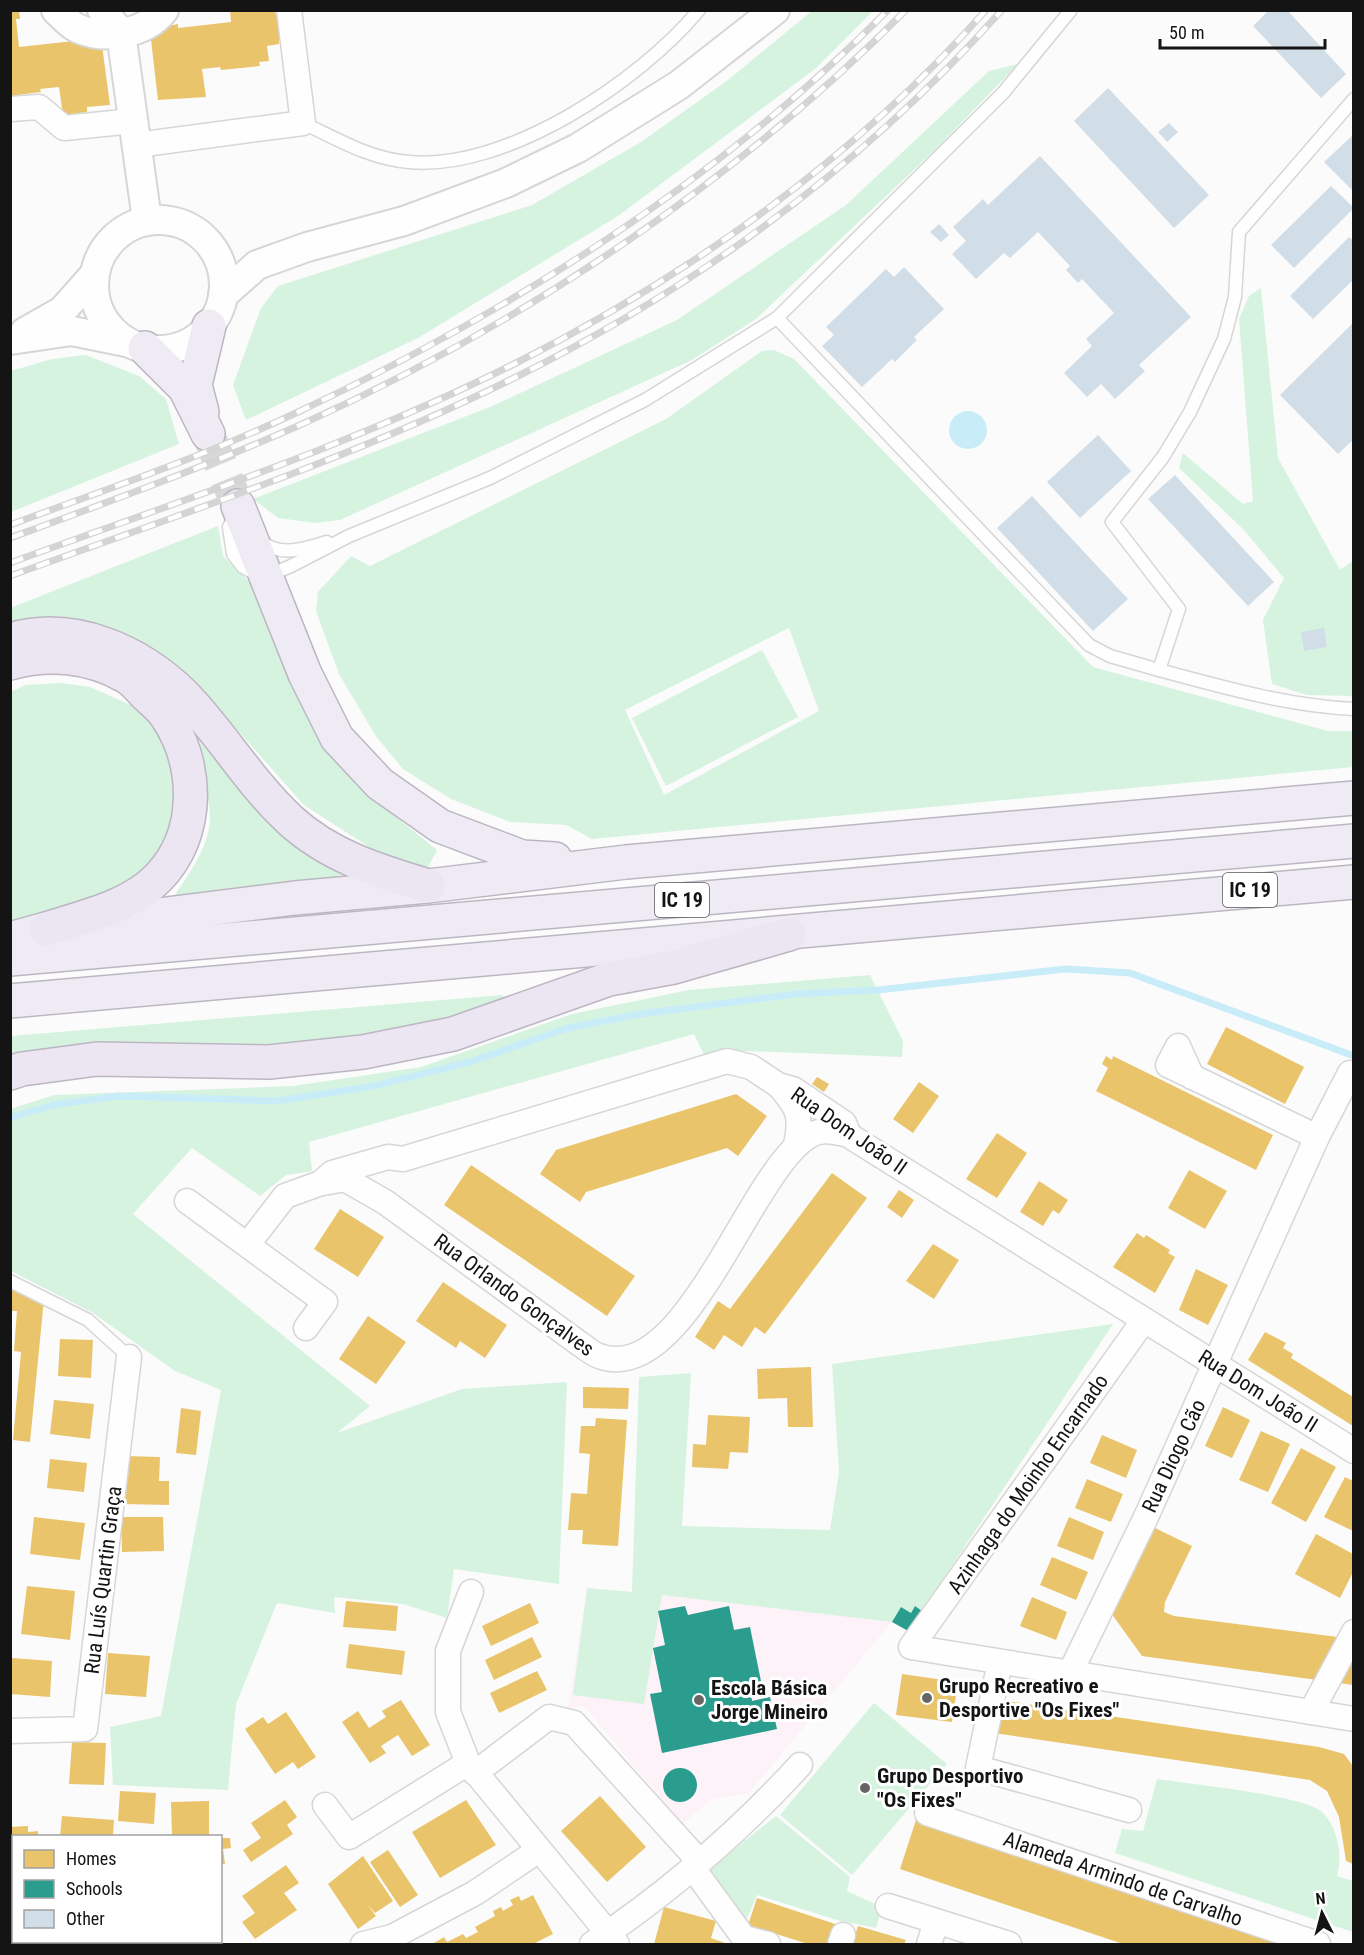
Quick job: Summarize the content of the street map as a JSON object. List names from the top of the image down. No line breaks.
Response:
{"streets":{"highway":["IC 19"],"street":["Rua Dom João II","Rua Orlando Gonçalves","Rua Diogo Cão","Azinhaga do Moinho Encarnado","Rua Luís Quartin Graça","Alameda Armindo de Carvalho"]},"crossings":[["Rua Dom João II","Rua Orlando Gonçalves"],["Rua Dom João II","Rua Diogo Cão"],["Rua Dom João II","Azinhaga do Moinho Encarnado"]],"places":["Grupo Recreativo e Desportive \"Os Fixes\"","Escola Básica Jorge Mineiro","Grupo Desportivo \"Os Fixes\""],"legend":["Homes","Schools","Other"],"scale_bar":"50 m","north":"top"}
